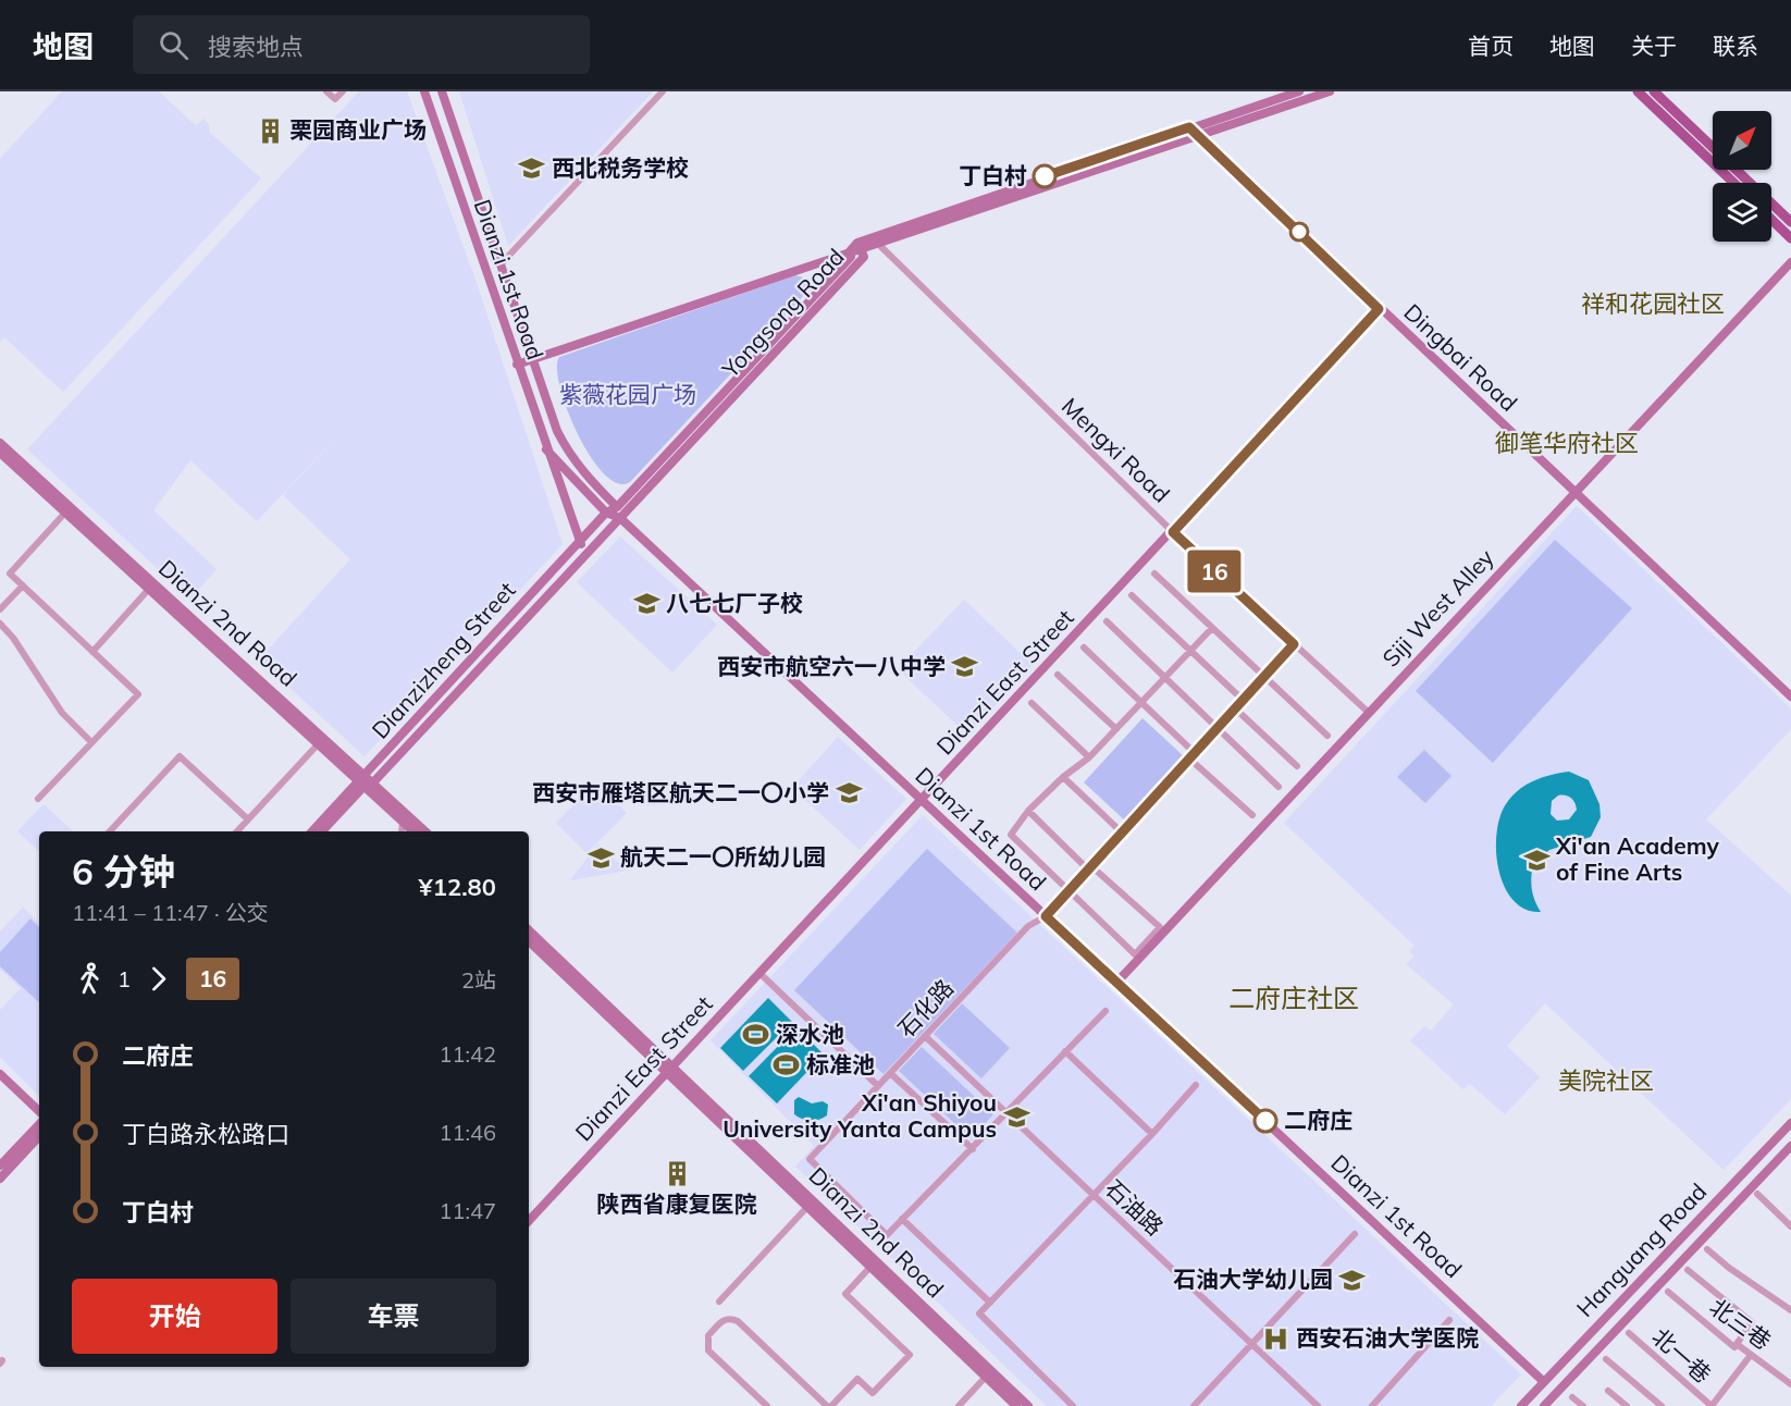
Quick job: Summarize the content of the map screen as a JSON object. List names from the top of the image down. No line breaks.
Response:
{"streets":{"main road":["Dianzi 1st Road","Yongsong Road","Dingbai Road","Siji West Alley","Dianzi 2nd Road","Dianzizheng Street","Dianzi East Street","Hanguang Road"],"street":["Mengxi Road","石化路","石油路","北三巷","北一巷"]},"crossings":[["Dianzi 1st Road","Yongsong Road"],["Dianzi 1st Road","Siji West Alley"],["Dianzi 1st Road","Dianzizheng Street"],["Dianzi 1st Road","Dianzi East Street"],["Dianzi 1st Road","石化路"],["Dianzi 1st Road","Hanguang Road"],["Yongsong Road","Dingbai Road"],["Yongsong Road","Mengxi Road"],["Yongsong Road","Dianzizheng Street"],["Dingbai Road","Siji West Alley"],["Dingbai Road","Dianzi East Street"],["Mengxi Road","Siji West Alley"],["Mengxi Road","Dianzi East Street"],["Mengxi Road","石化路"],["Dianzi 2nd Road","Dianzizheng Street"],["Dianzi 2nd Road","Dianzi East Street"],["石化路","石油路"]],"districts":["祥和花园社区","御笔华府社区","二府庄社区","美院社区"],"parks":["紫薇花园广场"],"places":{"building":["栗园商业广场","陕西省康复医院"],"school or university":["西北税务学校","八七七厂子校","西安市航空六一八中学","西安市雁塔区航天二一〇小学","航天二一〇所幼儿园","Xi'an Academy of Fine Arts","Xi'an Shiyou University Yanta Campus","石油大学幼儿园"],"other":["丁白村","二府庄"],"sports":["深水池","标准池"],"hospital":["西安石油大学医院"]},"lines":["bus line 16"],"north":"top right","page":{"header":"地图","search":"搜索地点","nav":["首页","地图","关于","联系"],"on_map":"16","heading":["6 分钟","11:41 – 11:47 · 公交","¥12.80"],"legs":["1","16","2站"],"list":[{"name":"二府庄","value":"11:42"},{"name":"丁白路永松路口","value":"11:46"},{"name":"丁白村","value":"11:47"}],"buttons":["开始","车票"]}}
